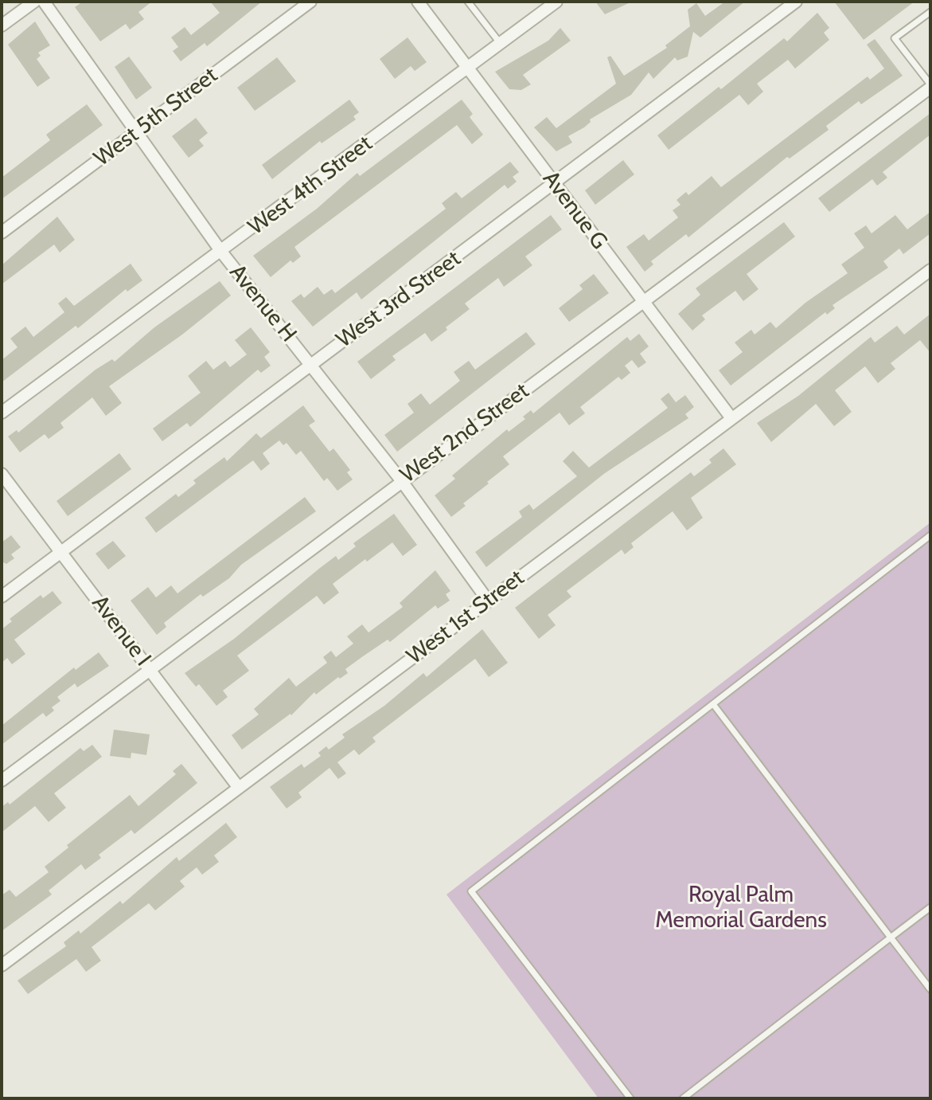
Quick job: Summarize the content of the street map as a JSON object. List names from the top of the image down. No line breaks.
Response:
{"streets":{"street":["West 5th Street","West 4th Street","Avenue G","West 3rd Street","Avenue H","West 2nd Street","West 1st Street","Avenue I"]},"crossings":[["West 5th Street","Avenue H"],["West 4th Street","Avenue G"],["West 4th Street","Avenue H"],["Avenue G","West 3rd Street"],["Avenue G","West 2nd Street"],["Avenue G","West 1st Street"],["West 3rd Street","Avenue H"],["West 3rd Street","Avenue I"],["Avenue H","West 2nd Street"],["Avenue H","West 1st Street"],["West 2nd Street","Avenue I"],["West 1st Street","Avenue I"]],"parks":["Royal Palm Memorial Gardens"]}
